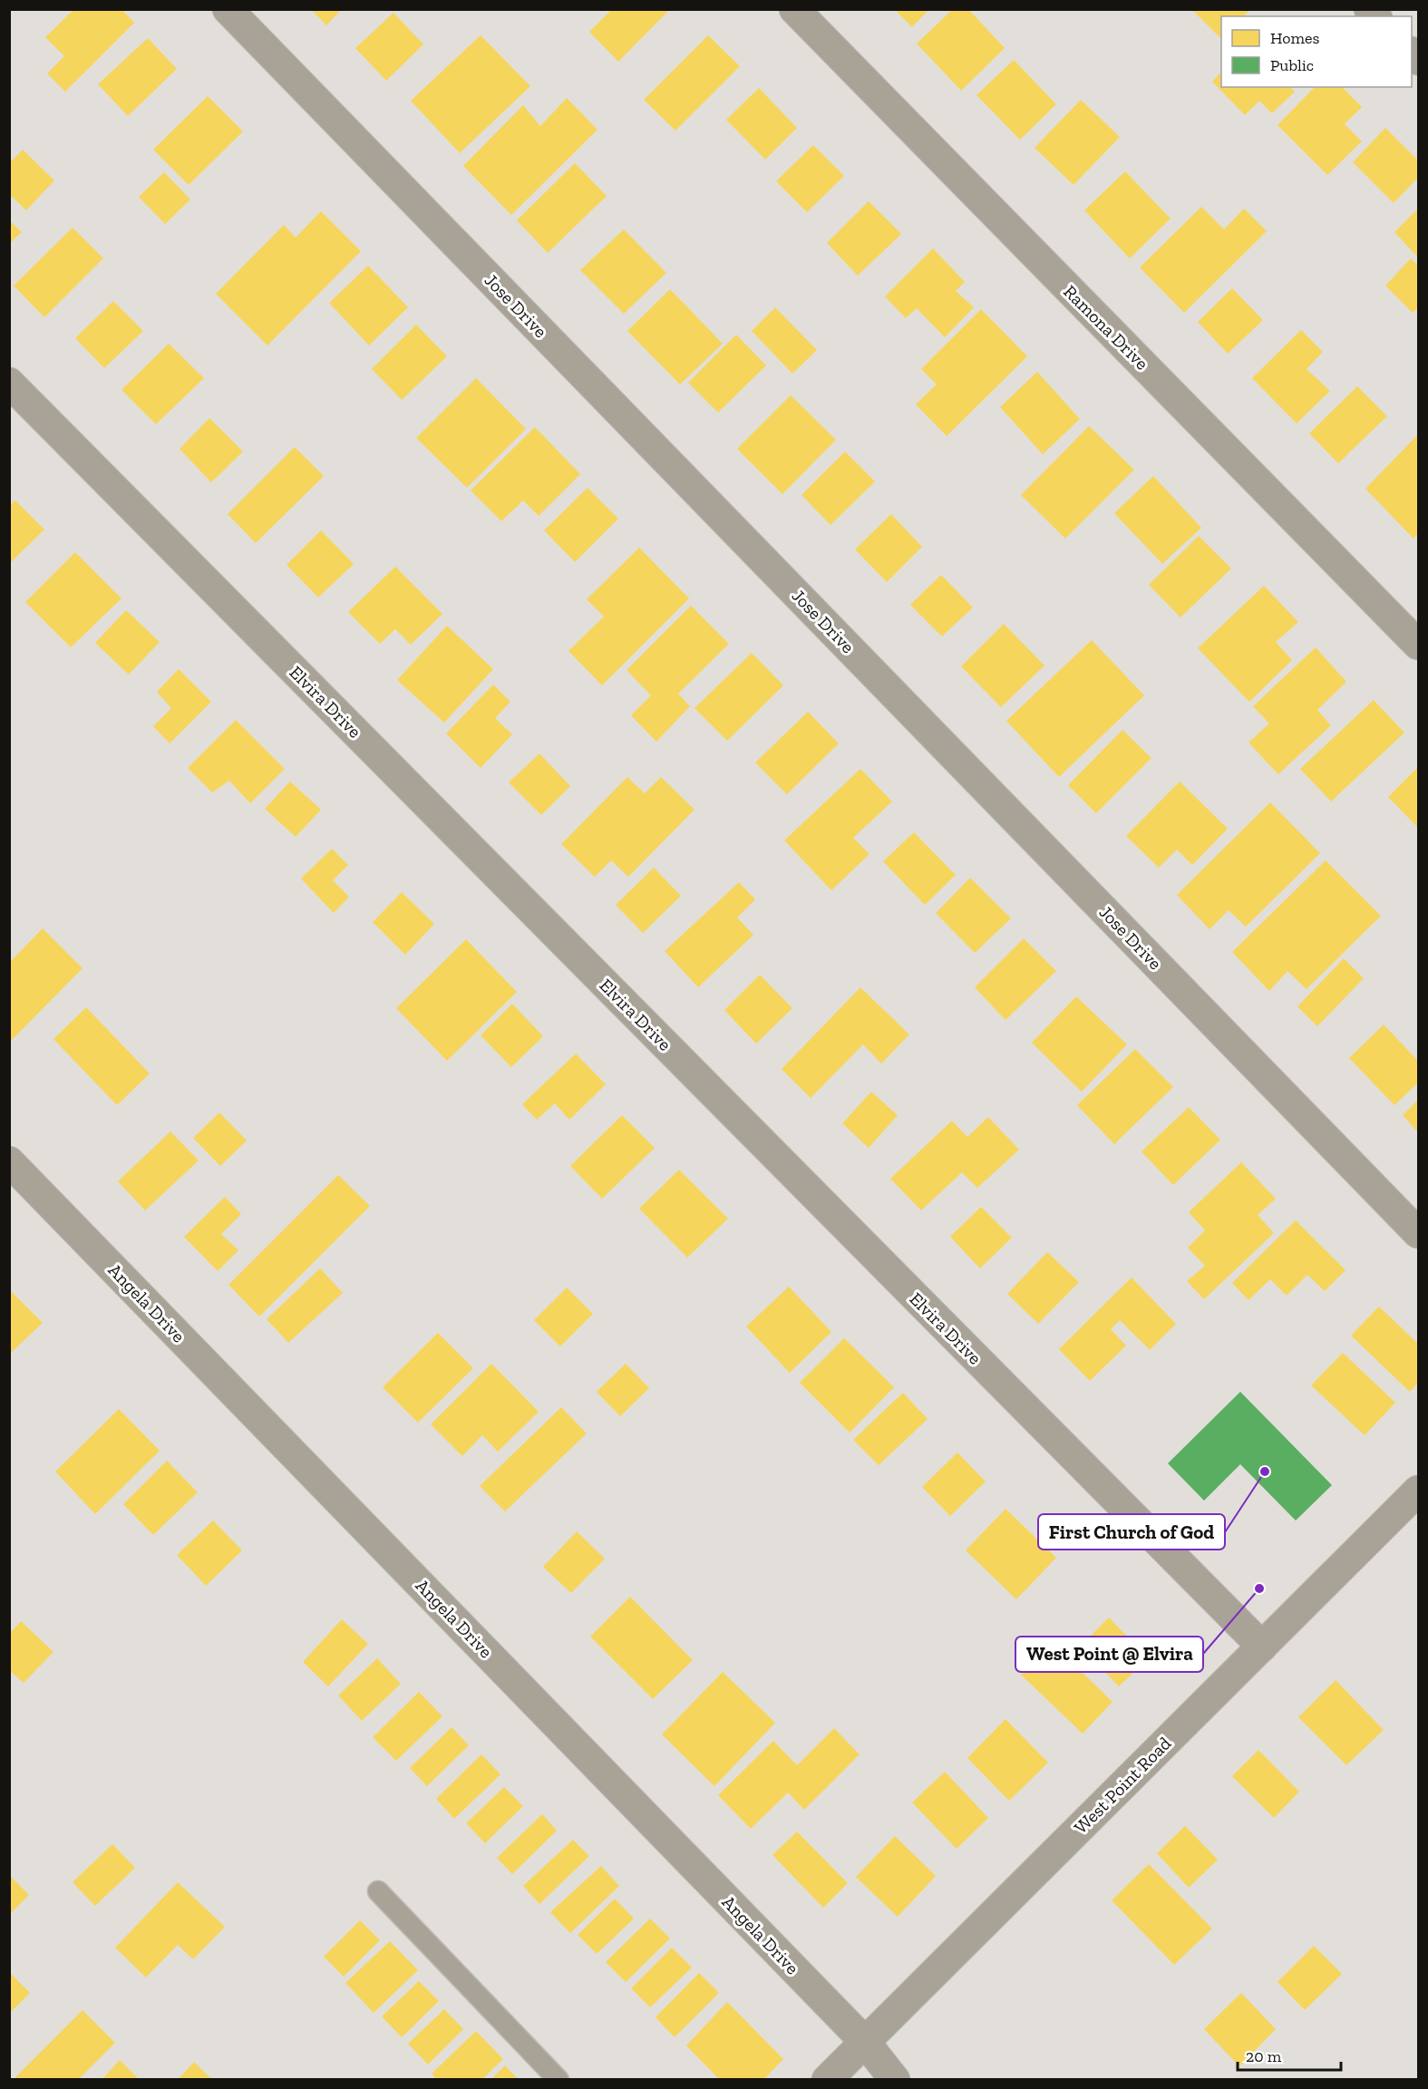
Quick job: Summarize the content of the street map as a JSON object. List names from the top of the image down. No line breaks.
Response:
{"streets":{"street":["Jose Drive","Ramona Drive","Elvira Drive","Angela Drive","West Point Road"]},"crossings":[["Elvira Drive","West Point Road"],["Angela Drive","West Point Road"]],"places":["First Church of God","West Point @ Elvira"],"legend":["Homes","Public"],"scale_bar":"20 m"}
